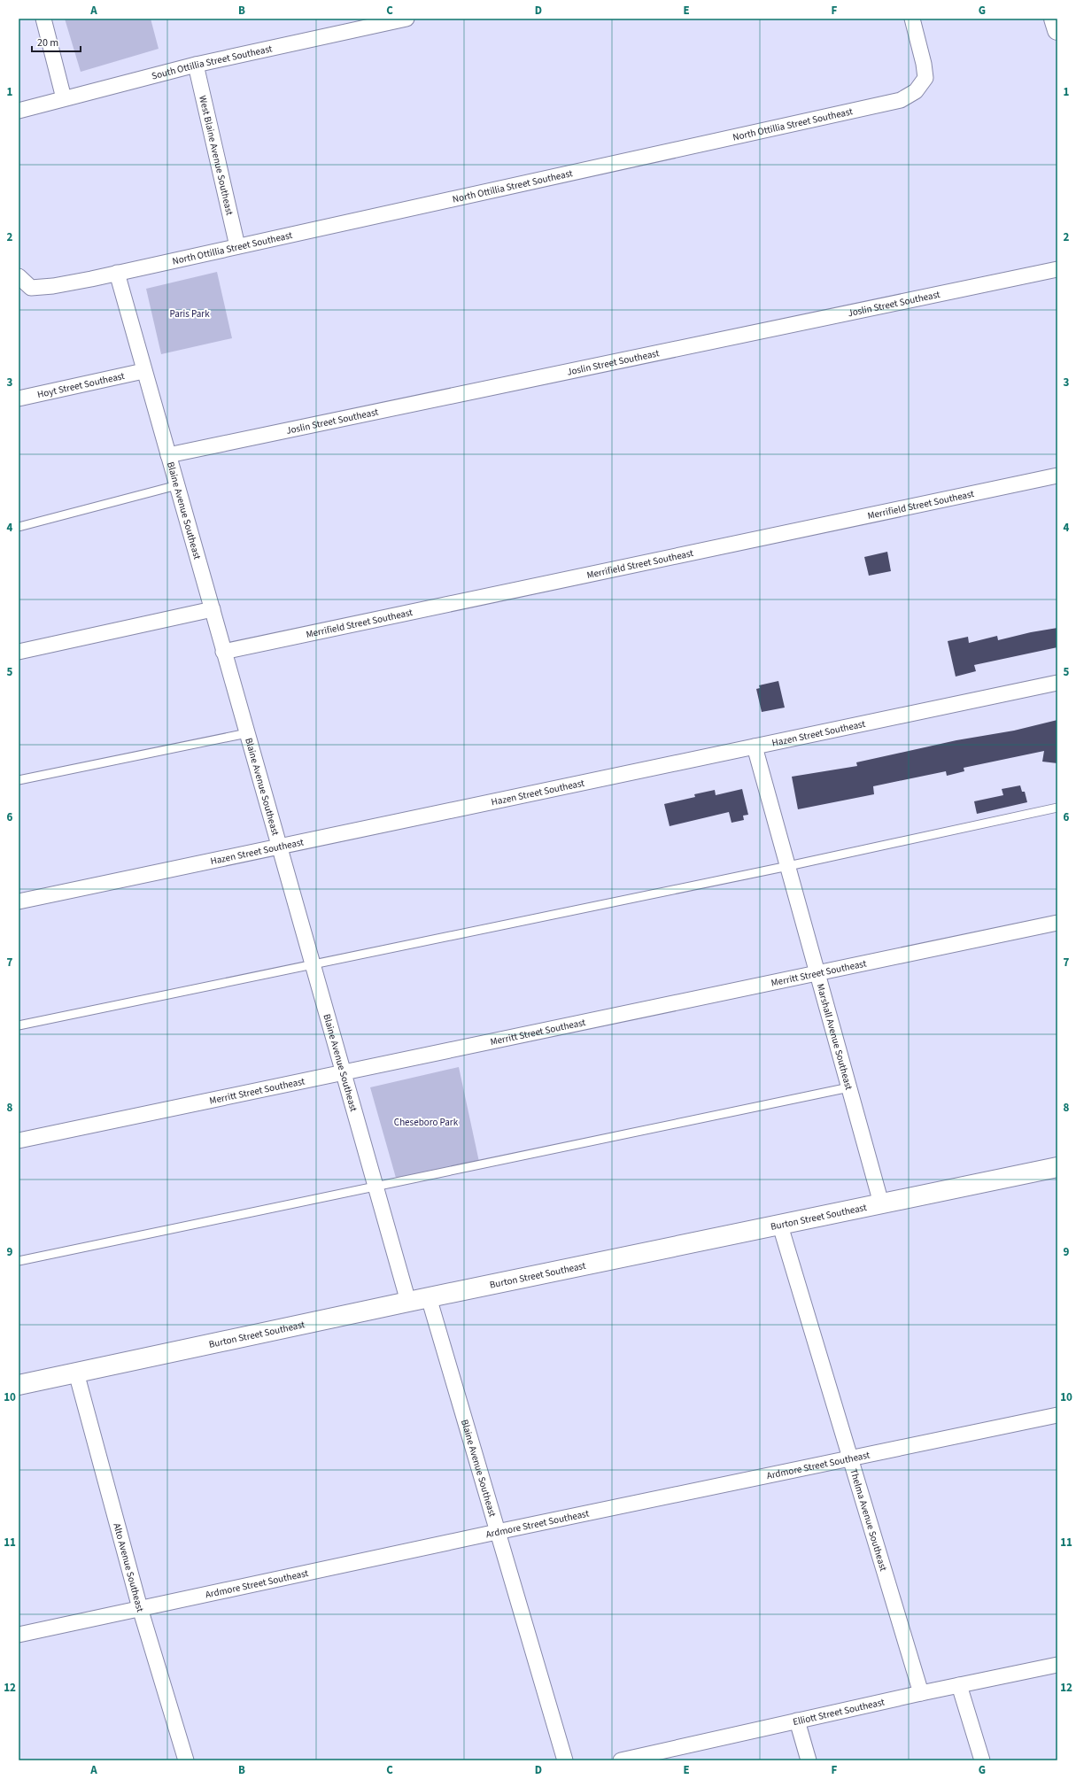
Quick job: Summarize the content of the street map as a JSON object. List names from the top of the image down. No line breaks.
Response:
{"streets":{"main road":["Burton Street Southeast"],"street":["South Ottillia Street Southeast","North Ottillia Street Southeast","West Blaine Avenue Southeast","Joslin Street Southeast","Hoyt Street Southeast","Merrifield Street Southeast","Blaine Avenue Southeast","Hazen Street Southeast","Merritt Street Southeast","Marshall Avenue Southeast","Ardmore Street Southeast","Thelma Avenue Southeast","Alto Avenue Southeast","Elliott Street Southeast"]},"crossings":[["South Ottillia Street Southeast","West Blaine Avenue Southeast"],["North Ottillia Street Southeast","West Blaine Avenue Southeast"],["North Ottillia Street Southeast","Blaine Avenue Southeast"],["Joslin Street Southeast","Blaine Avenue Southeast"],["Hoyt Street Southeast","Blaine Avenue Southeast"],["Merrifield Street Southeast","Blaine Avenue Southeast"],["Blaine Avenue Southeast","Hazen Street Southeast"],["Blaine Avenue Southeast","Merritt Street Southeast"],["Blaine Avenue Southeast","Burton Street Southeast"],["Blaine Avenue Southeast","Ardmore Street Southeast"],["Hazen Street Southeast","Marshall Avenue Southeast"],["Merritt Street Southeast","Marshall Avenue Southeast"],["Marshall Avenue Southeast","Burton Street Southeast"],["Burton Street Southeast","Thelma Avenue Southeast"],["Burton Street Southeast","Alto Avenue Southeast"],["Ardmore Street Southeast","Thelma Avenue Southeast"],["Ardmore Street Southeast","Alto Avenue Southeast"],["Thelma Avenue Southeast","Elliott Street Southeast"]],"parks":["Paris Park","Cheseboro Park"],"scale_bar":"20 m","grid":{"columns":["A","B","C","D","E","F","G"],"rows":["1","2","3","4","5","6","7","8","9","10","11","12"]}}
